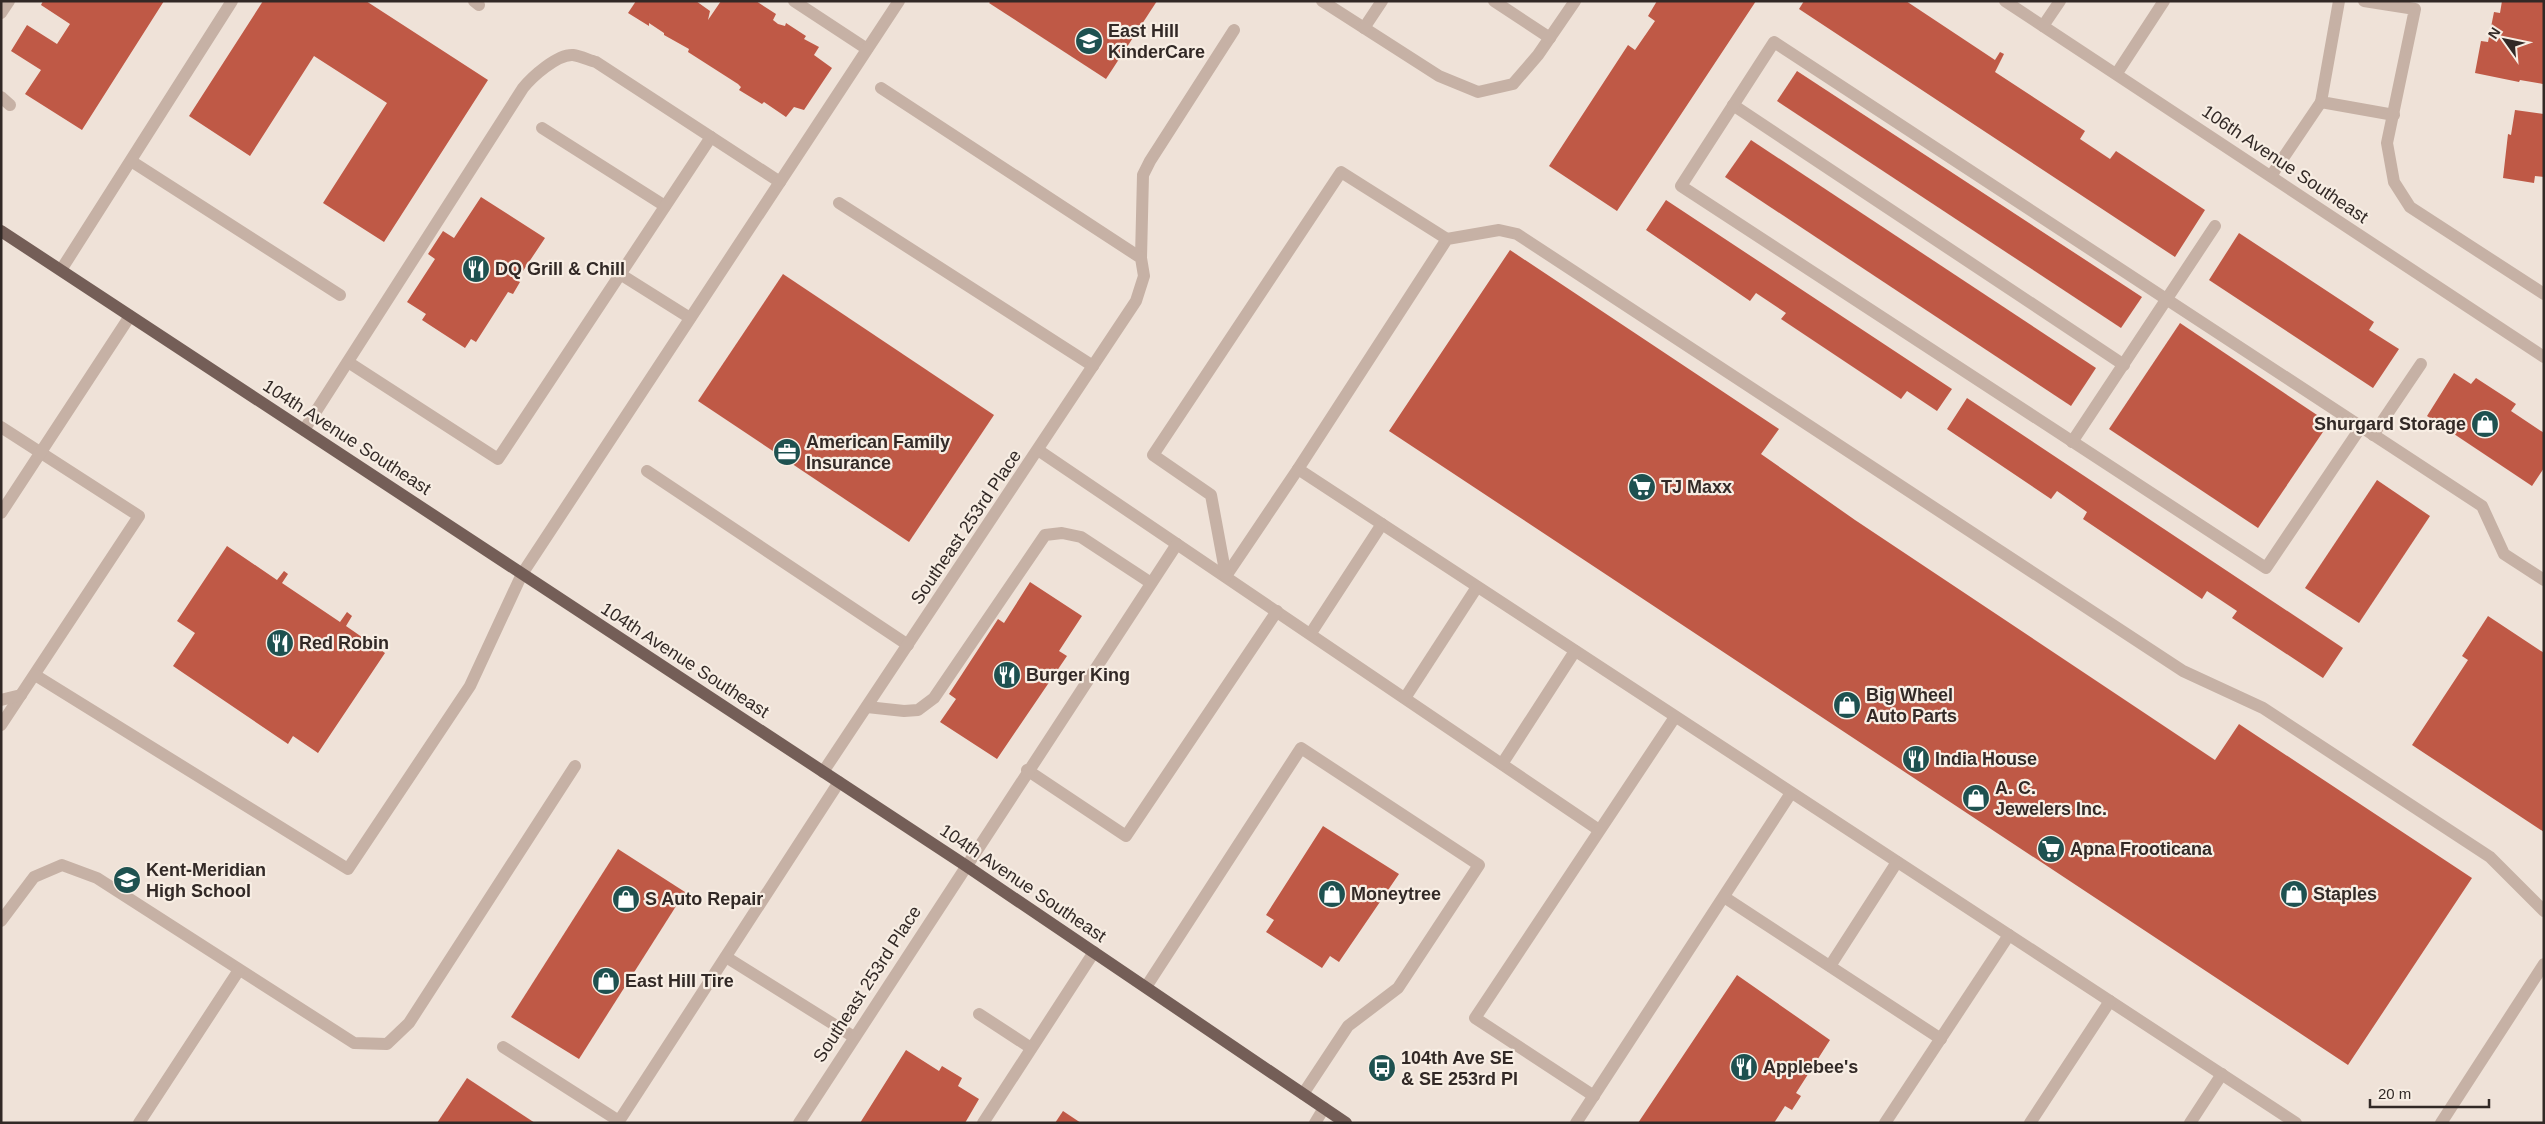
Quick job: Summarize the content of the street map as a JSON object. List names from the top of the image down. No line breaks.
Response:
{"streets":{"main road":["104th Avenue Southeast"],"street":["106th Avenue Southeast","Southeast 253rd Place"]},"crossings":[["104th Avenue Southeast","Southeast 253rd Place"]],"places":{"school or university":["East Hill KinderCare","Kent-Meridian High School"],"restaurant":["DQ Grill & Chill","Red Robin","Burger King","India House","Applebee's"],"shop":["Shurgard Storage","Big Wheel Auto Parts","A. C. Jewelers Inc.","Moneytree","Staples","S Auto Repair","East Hill Tire"],"office":["American Family Insurance"],"supermarket":["TJ Maxx","Apna Frooticana"],"bus stop":["104th Ave SE & SE 253rd Pl"]},"scale_bar":"20 m","north":"top left"}
